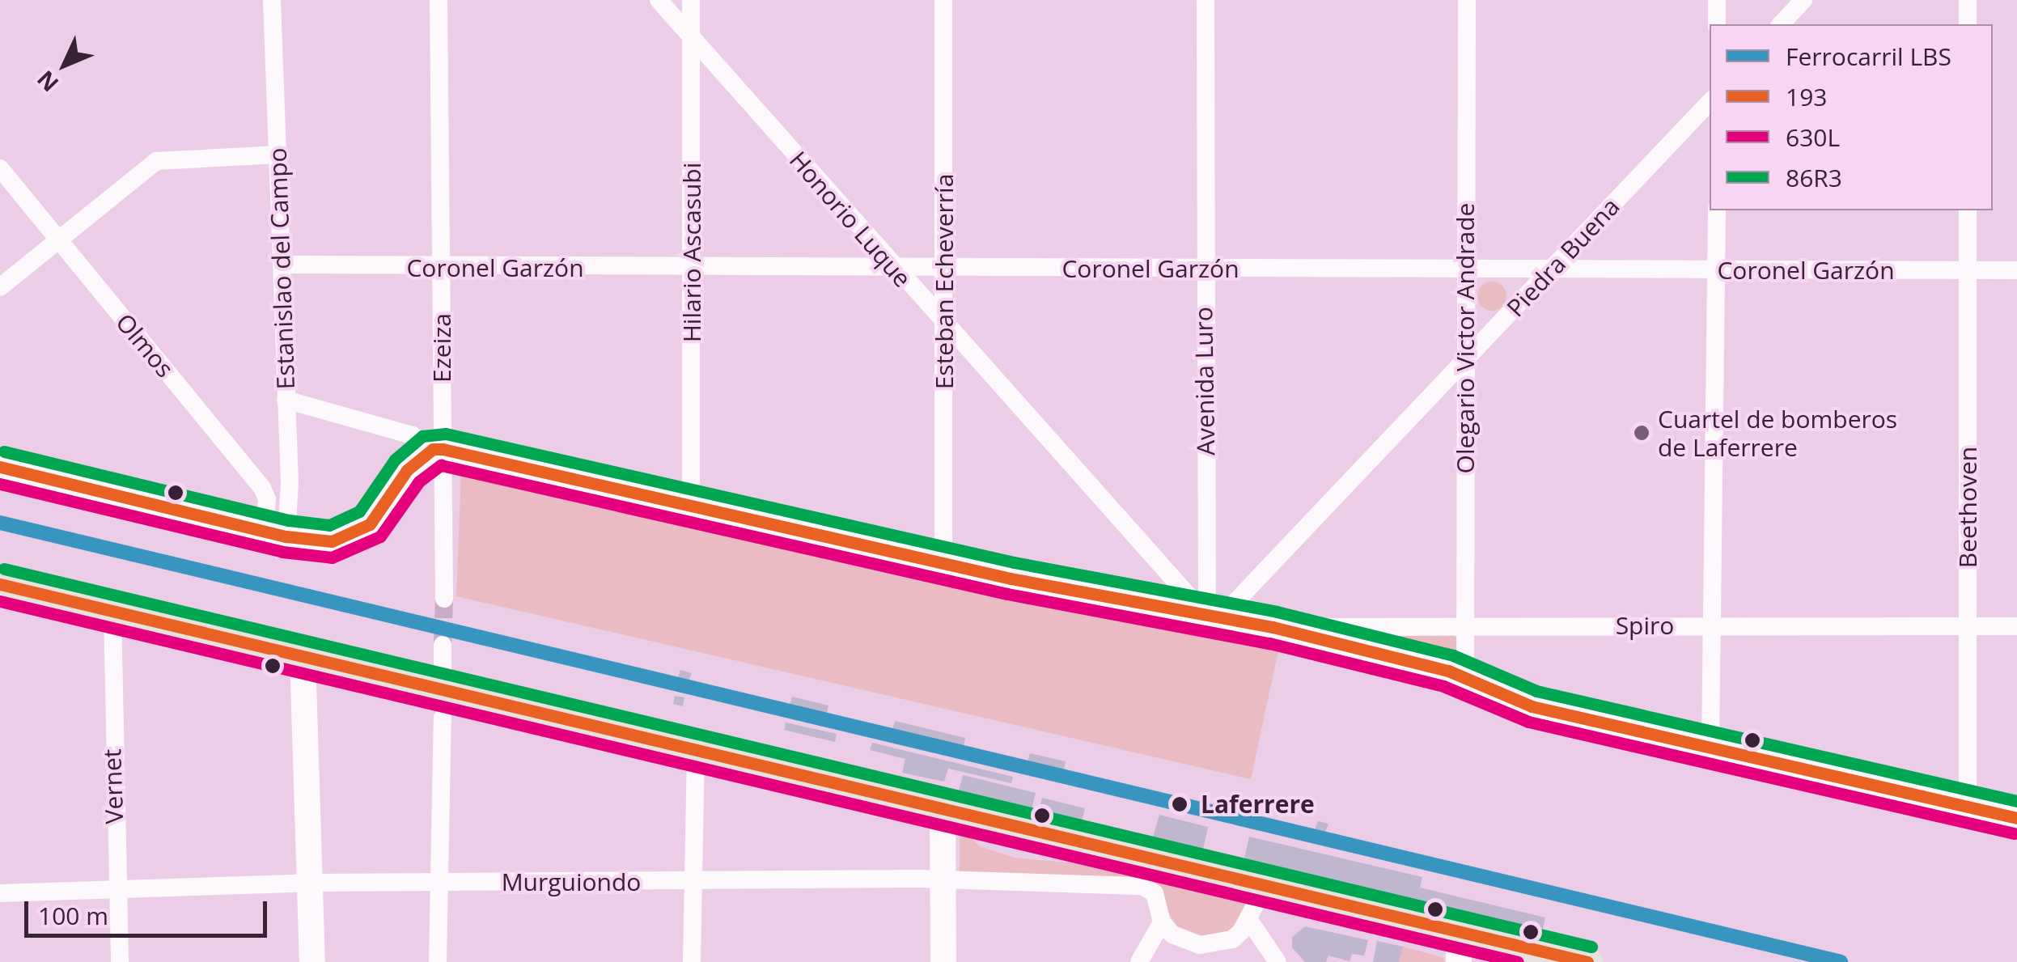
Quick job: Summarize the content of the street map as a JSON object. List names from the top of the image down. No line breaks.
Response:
{"streets":{"street":["Honorio Luque","Hilario Ascasubi","Piedra Buena","Coronel Garzón","Estanislao del Campo","Esteban Echeverría","Olegario Victor Andrade","Olmos","Ezeiza","Avenida Luro","Beethoven","Spiro","Vernet","Murguiondo"]},"crossings":[["Honorio Luque","Hilario Ascasubi"],["Honorio Luque","Piedra Buena"],["Honorio Luque","Coronel Garzón"],["Honorio Luque","Esteban Echeverría"],["Honorio Luque","Avenida Luro"],["Hilario Ascasubi","Coronel Garzón"],["Piedra Buena","Coronel Garzón"],["Piedra Buena","Olegario Victor Andrade"],["Piedra Buena","Avenida Luro"],["Coronel Garzón","Estanislao del Campo"],["Coronel Garzón","Esteban Echeverría"],["Coronel Garzón","Olegario Victor Andrade"],["Coronel Garzón","Ezeiza"],["Coronel Garzón","Avenida Luro"],["Coronel Garzón","Beethoven"],["Estanislao del Campo","Olmos"],["Olegario Victor Andrade","Spiro"],["Beethoven","Spiro"],["Vernet","Murguiondo"]],"places":["Cuartel de bomberos de Laferrere","Laferrere"],"lines":["transit line 86R3","transit line 193","transit line 630L","rail line LBS"],"legend":["Ferrocarril LBS","193","630L","86R3"],"scale_bar":"100 m","north":"bottom left"}
